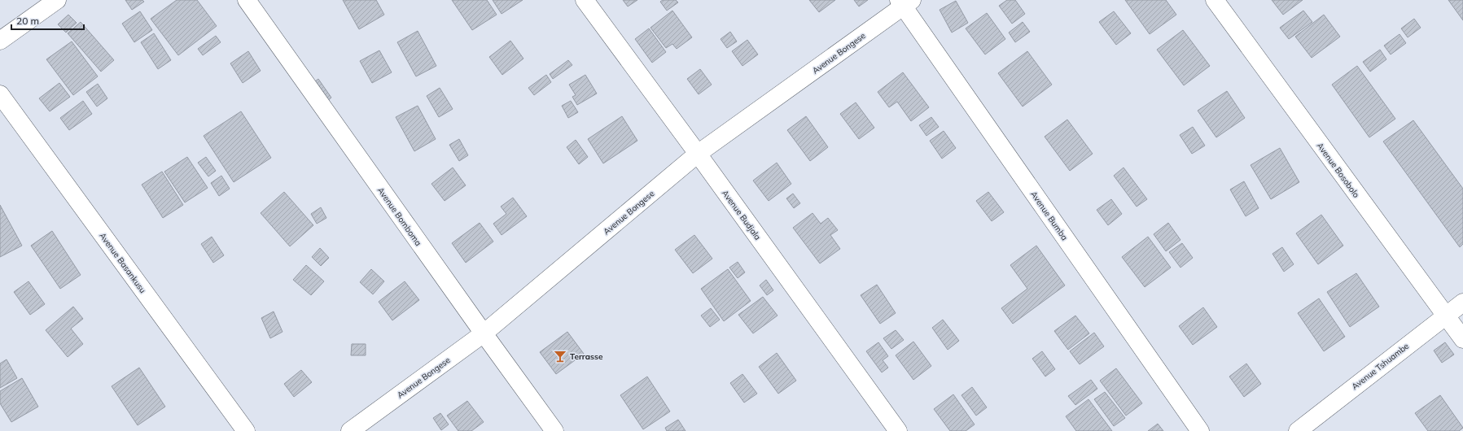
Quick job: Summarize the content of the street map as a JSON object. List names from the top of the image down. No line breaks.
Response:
{"streets":{"street":["Avenue Bongese","Avenue Bosobolo","Avenue Budjala","Avenue Bumba","Avenue Bomboma","Avenue Basankusu","Avenue Tshuambe"]},"crossings":[["Avenue Bongese","Avenue Budjala"],["Avenue Bongese","Avenue Bumba"],["Avenue Bongese","Avenue Bomboma"],["Avenue Bosobolo","Avenue Tshuambe"]],"places":{"bar":["Terrasse"]},"scale_bar":"20 m"}
